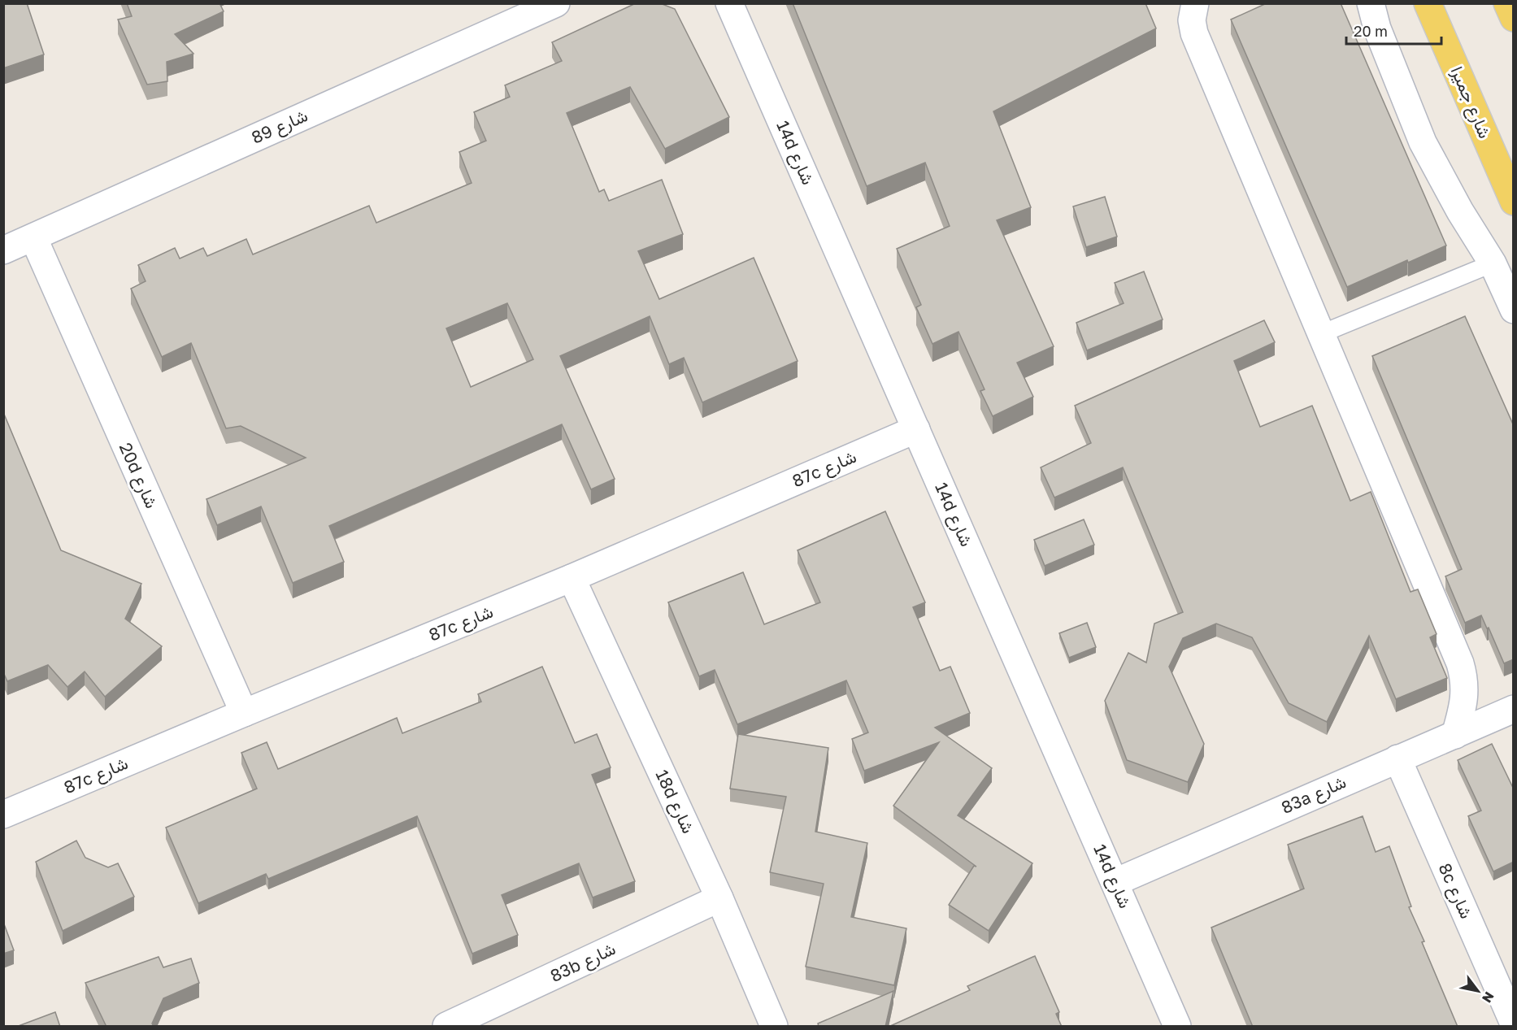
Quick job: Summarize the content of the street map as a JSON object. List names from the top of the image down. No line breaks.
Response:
{"streets":{"main road":["شارع جميرا"],"street":["شارع 89","14d شارع","87c شارع","20d شارع","83a شارع","18d شارع","8c شارع","83b شارع"]},"crossings":[["شارع 89","20d شارع"],["14d شارع","87c شارع"],["14d شارع","83a شارع"],["87c شارع","20d شارع"],["87c شارع","18d شارع"],["83a شارع","8c شارع"],["18d شارع","83b شارع"]],"scale_bar":"20 m","north":"bottom right"}
